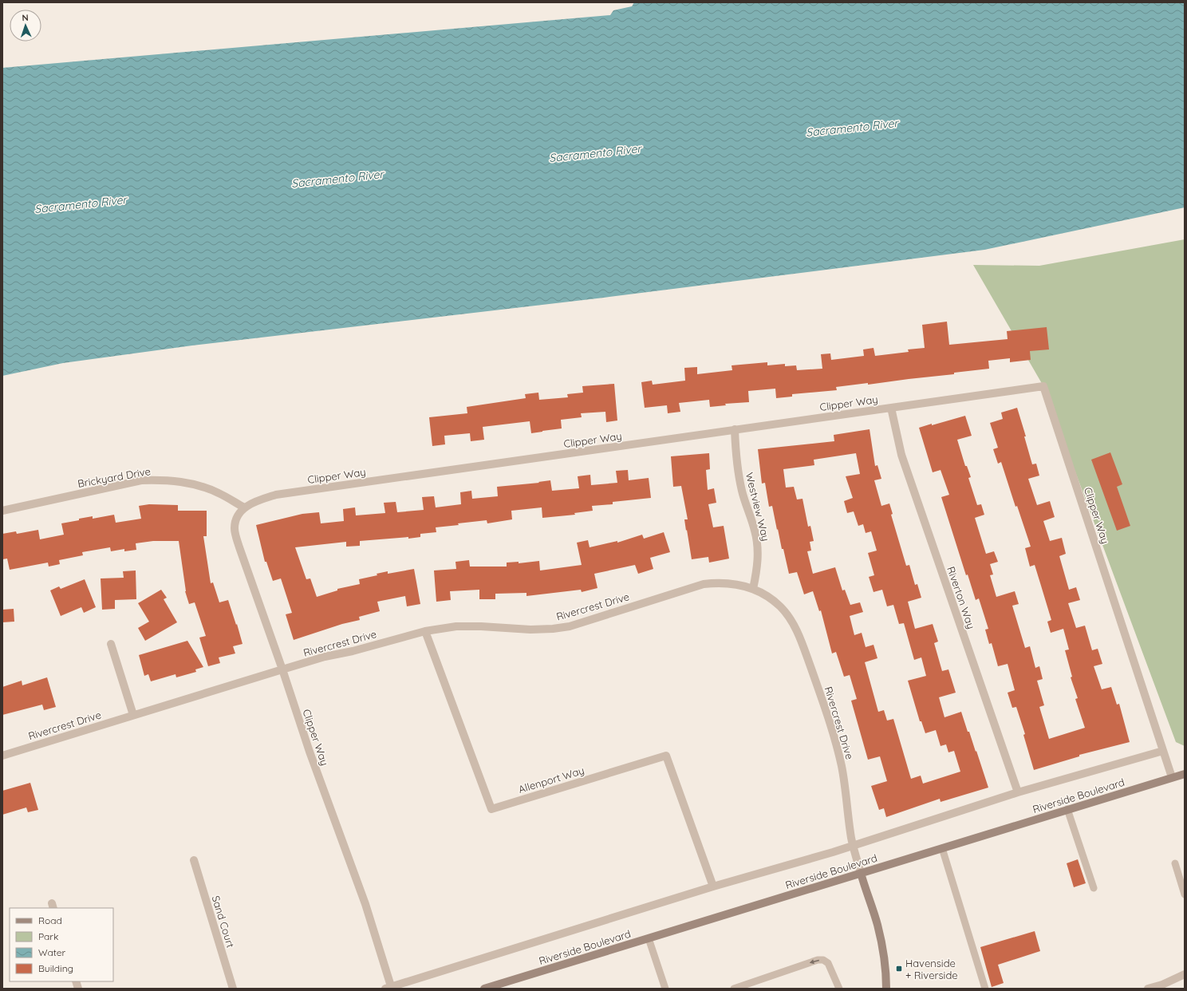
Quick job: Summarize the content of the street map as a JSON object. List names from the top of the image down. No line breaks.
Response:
{"streets":{"main road":["Riverside Boulevard"],"street":["Clipper Way","Brickyard Drive","Westview Way","Riverton Way","Rivercrest Drive","Allenport Way","Sand Court"]},"crossings":[["Clipper Way","Brickyard Drive"],["Clipper Way","Westview Way"],["Clipper Way","Riverton Way"],["Clipper Way","Rivercrest Drive"],["Clipper Way","Riverside Boulevard"],["Westview Way","Rivercrest Drive"],["Rivercrest Drive","Allenport Way"],["Rivercrest Drive","Riverside Boulevard"]],"water":["Sacramento River"],"places":{"transit":["Havenside + Riverside"]},"legend":["Road","Park","Water","Building"],"north":"top"}
